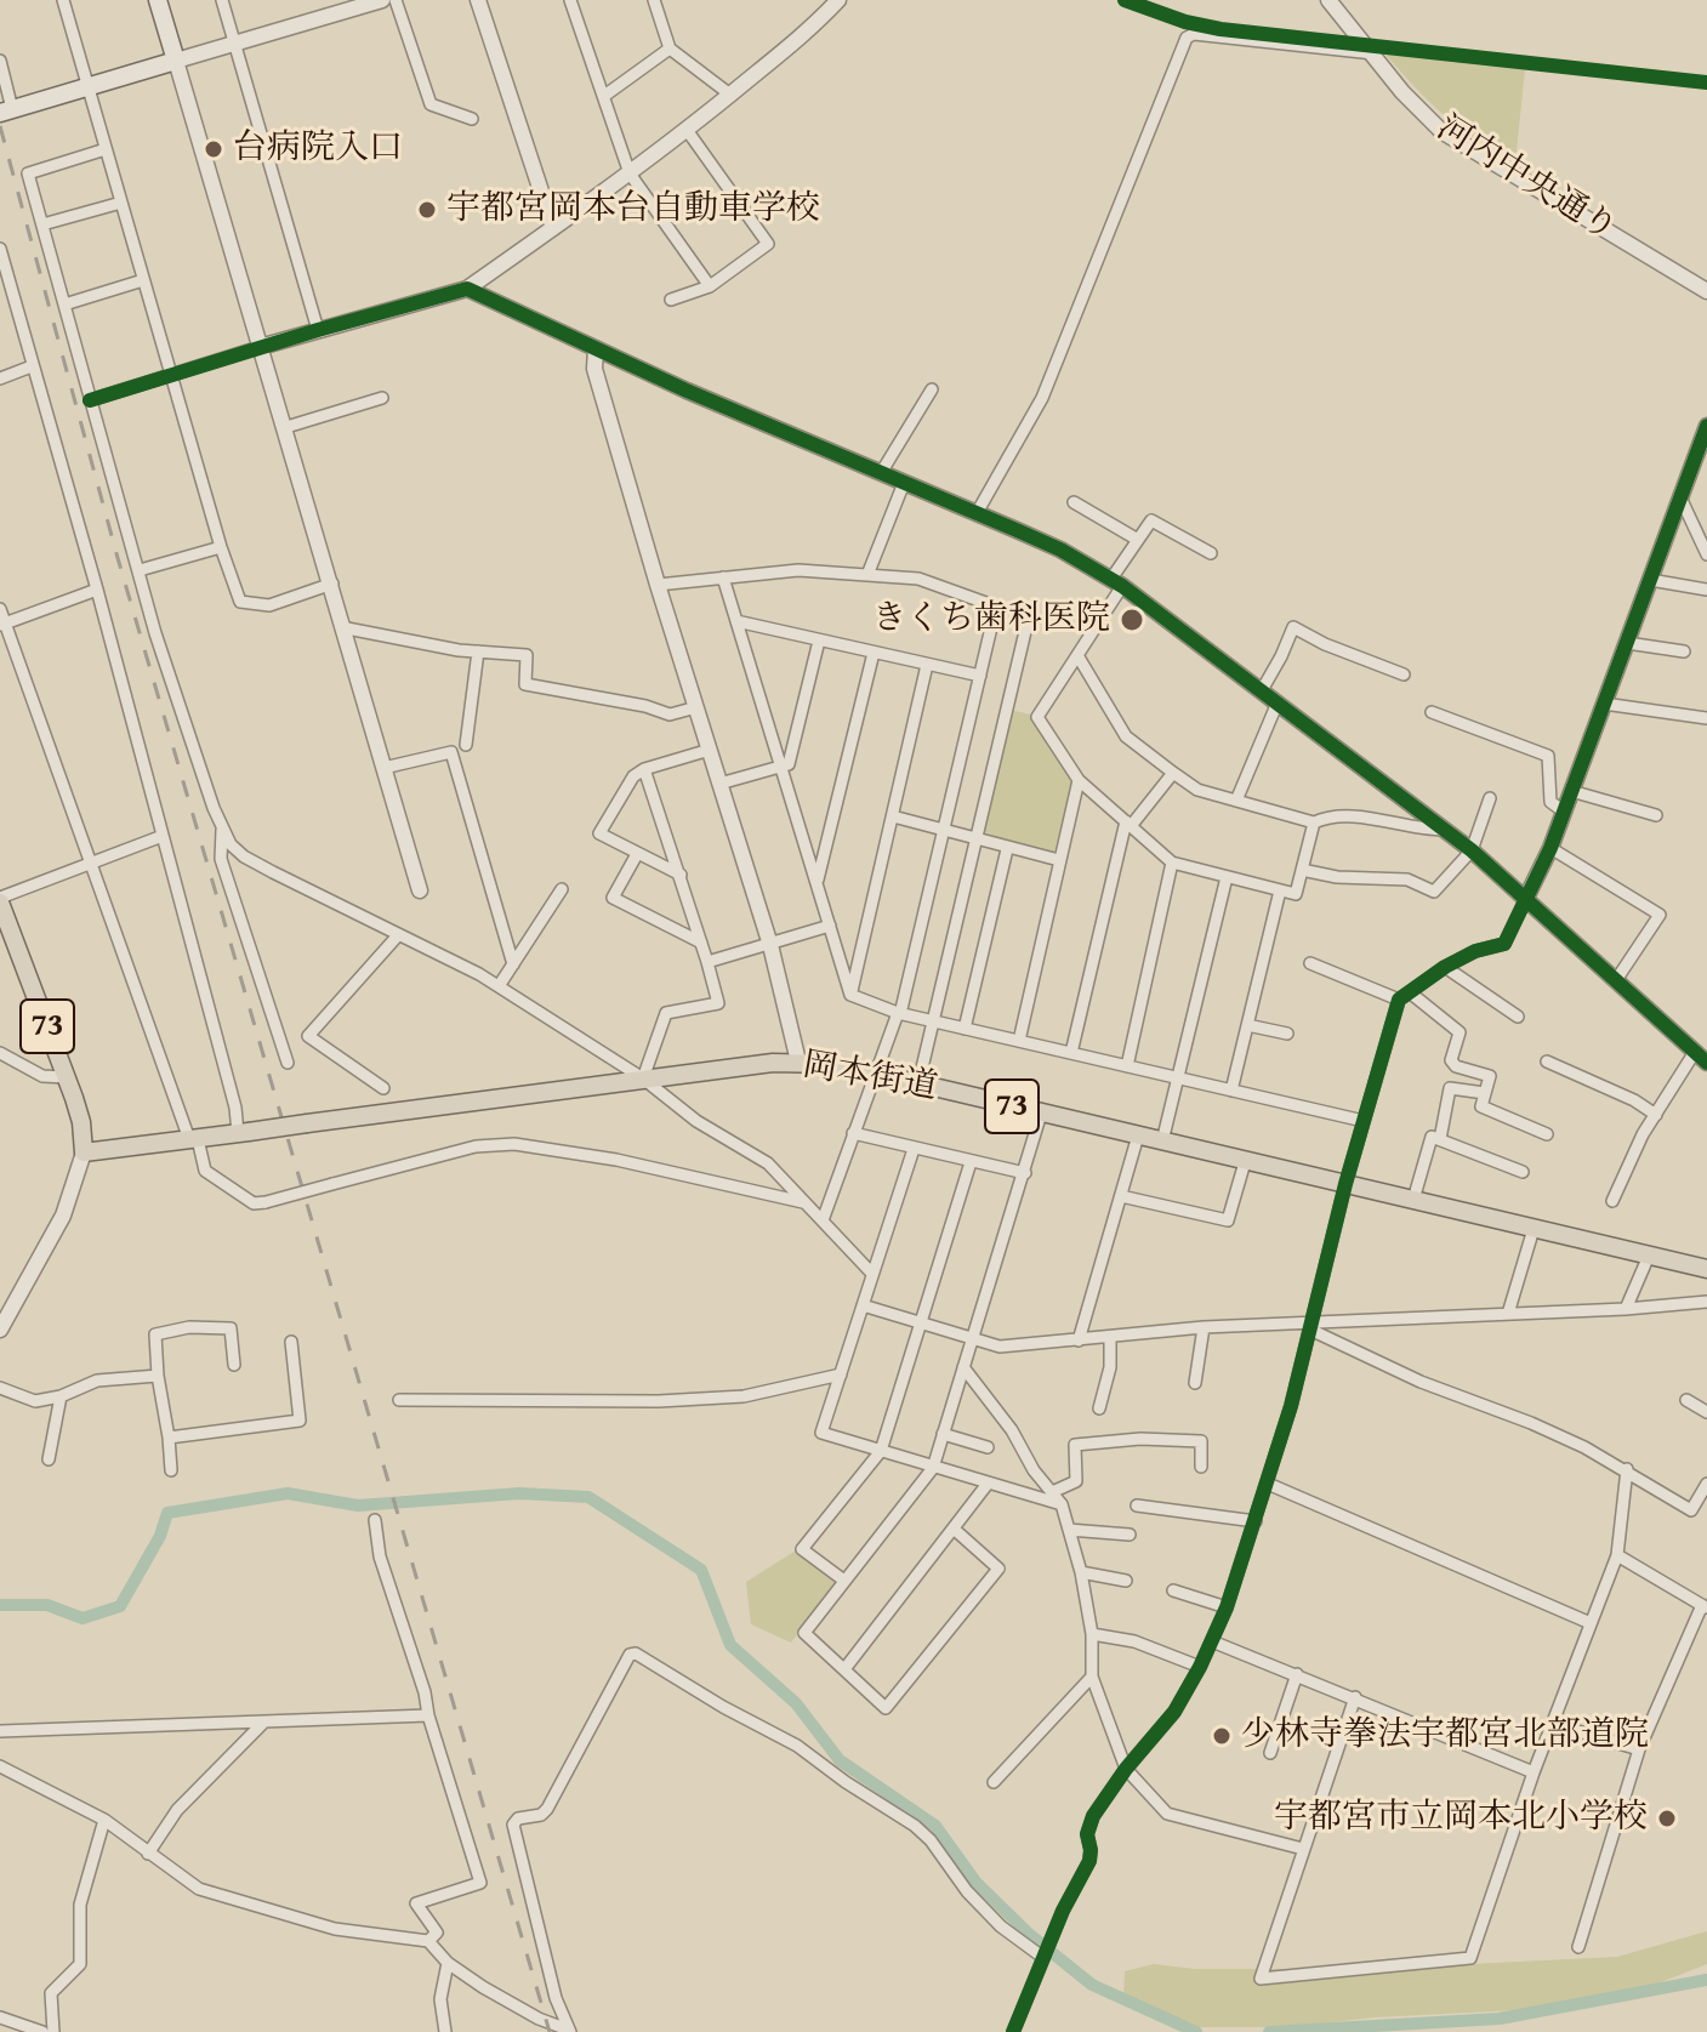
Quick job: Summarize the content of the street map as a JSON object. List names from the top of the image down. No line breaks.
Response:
{"streets":{"main road":["73","岡本街道"],"street":["河内中央通り"]},"crossings":[["73","岡本街道"]],"places":["台病院入口","宇都宮岡本台自動車学校","きくち歯科医院","少林寺拳法宇都宮北部道院","宇都宮市立岡本北小学校"]}
